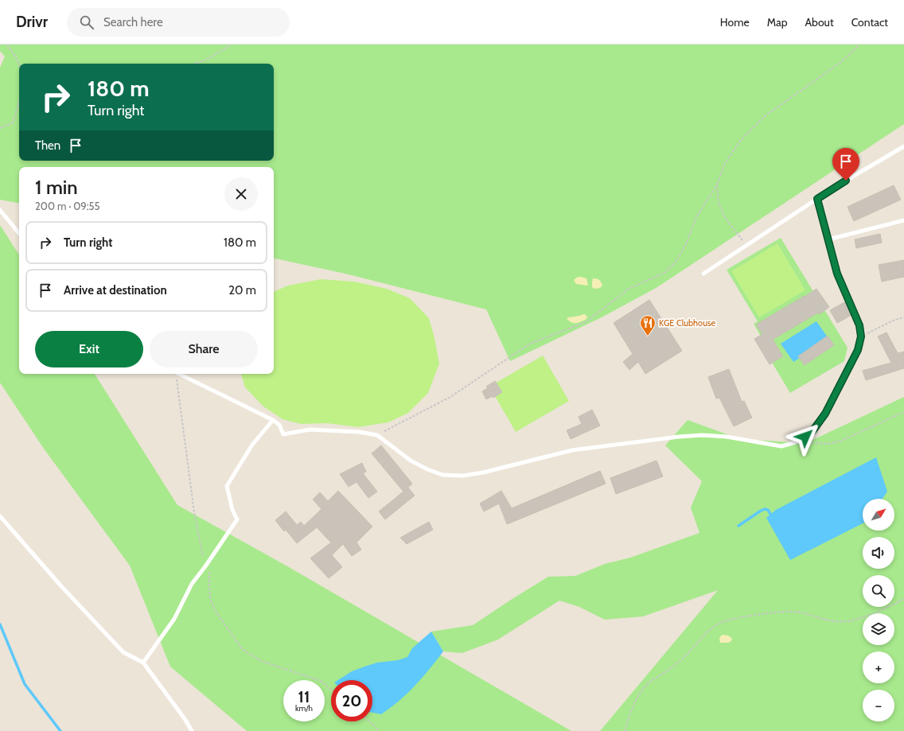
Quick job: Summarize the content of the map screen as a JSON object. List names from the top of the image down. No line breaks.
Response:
{"places":{"restaurant":["KGE Clubhouse"]},"north":"top right","page":{"header":"Drivr","search":"Search here","nav":["Home","Map","About","Contact"],"turn":["180 m","Turn right"],"then":"Then","heading":["1 min","200 m · 09:55"],"list":[{"name":"Turn right","value":"180 m"},{"name":"Arrive at destination","value":"20 m"}],"buttons":["Exit","Share"],"map_buttons":["+","−"],"speed":"11 km/h","limit":"20"}}
